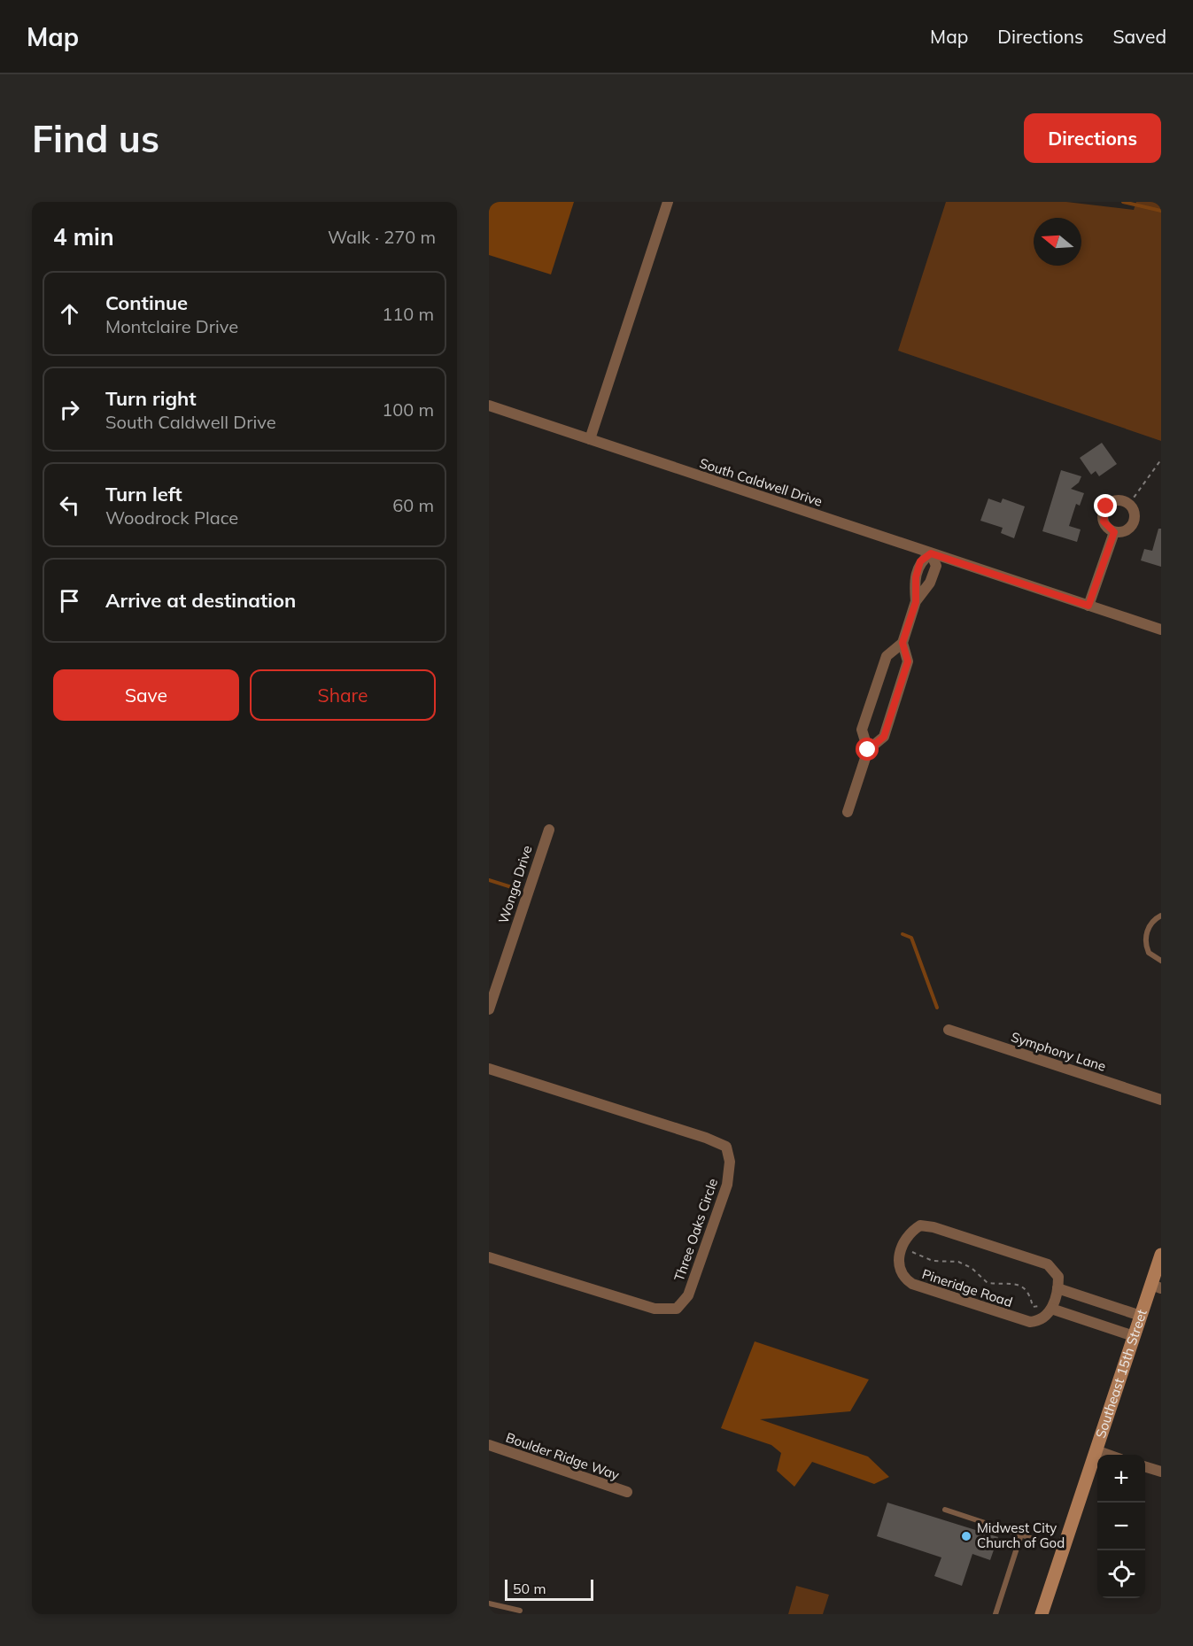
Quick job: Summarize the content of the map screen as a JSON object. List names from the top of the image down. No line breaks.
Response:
{"streets":{"main road":["Southeast 15th Street"],"street":["South Caldwell Drive","Wonga Drive","Symphony Lane","Three Oaks Circle","Pineridge Road","Boulder Ridge Way"]},"places":["Midwest City Church of God"],"scale_bar":"50 m","north":"left","page":{"header":"Map","nav":["Map","Directions","Saved"],"buttons":["Directions",["Save","Share"]],"title":"Find us","heading":["4 min","Walk · 270 m"],"list":[["Continue","Montclaire Drive","110 m"],["Turn right","South Caldwell Drive","100 m"],["Turn left","Woodrock Place","60 m"],"Arrive at destination"],"map_buttons":["+","−"],"scale":"50 m"}}
